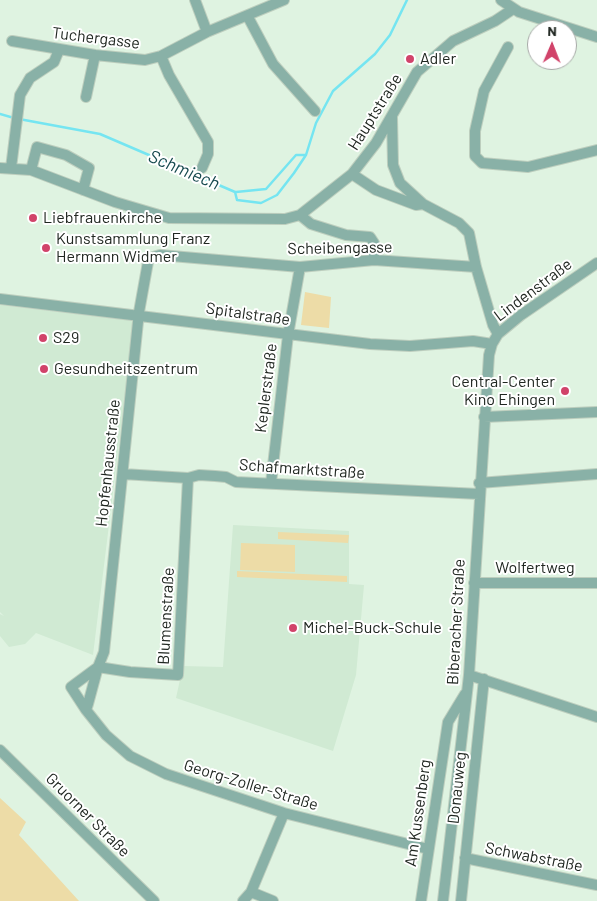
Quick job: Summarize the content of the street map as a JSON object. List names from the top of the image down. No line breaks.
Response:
{"streets":{"street":["Tuchergasse","Hauptstraße","Scheibengasse","Lindenstraße","Spitalstraße","Keplerstraße","Hopfenhausstraße","Schafmarktstraße","Wolfertweg","Blumenstraße","Biberacher Straße","Georg-Zoller-Straße","Donauweg","Am Kussenberg","Gruorner Straße","Schwabstraße"]},"crossings":[["Scheibengasse","Keplerstraße"],["Scheibengasse","Hopfenhausstraße"],["Lindenstraße","Spitalstraße"],["Lindenstraße","Biberacher Straße"],["Spitalstraße","Keplerstraße"],["Spitalstraße","Hopfenhausstraße"],["Spitalstraße","Biberacher Straße"],["Keplerstraße","Schafmarktstraße"],["Hopfenhausstraße","Schafmarktstraße"],["Hopfenhausstraße","Blumenstraße"],["Hopfenhausstraße","Georg-Zoller-Straße"],["Schafmarktstraße","Blumenstraße"],["Schafmarktstraße","Biberacher Straße"],["Wolfertweg","Biberacher Straße"],["Blumenstraße","Georg-Zoller-Straße"],["Biberacher Straße","Am Kussenberg"],["Georg-Zoller-Straße","Am Kussenberg"],["Donauweg","Schwabstraße"]],"water":["Schmiech"],"places":["Adler","Liebfrauenkirche","Kunstsammlung Franz Hermann Widmer","S29","Gesundheitszentrum","Central-Center Kino Ehingen","Michel-Buck-Schule"],"north":"top"}
